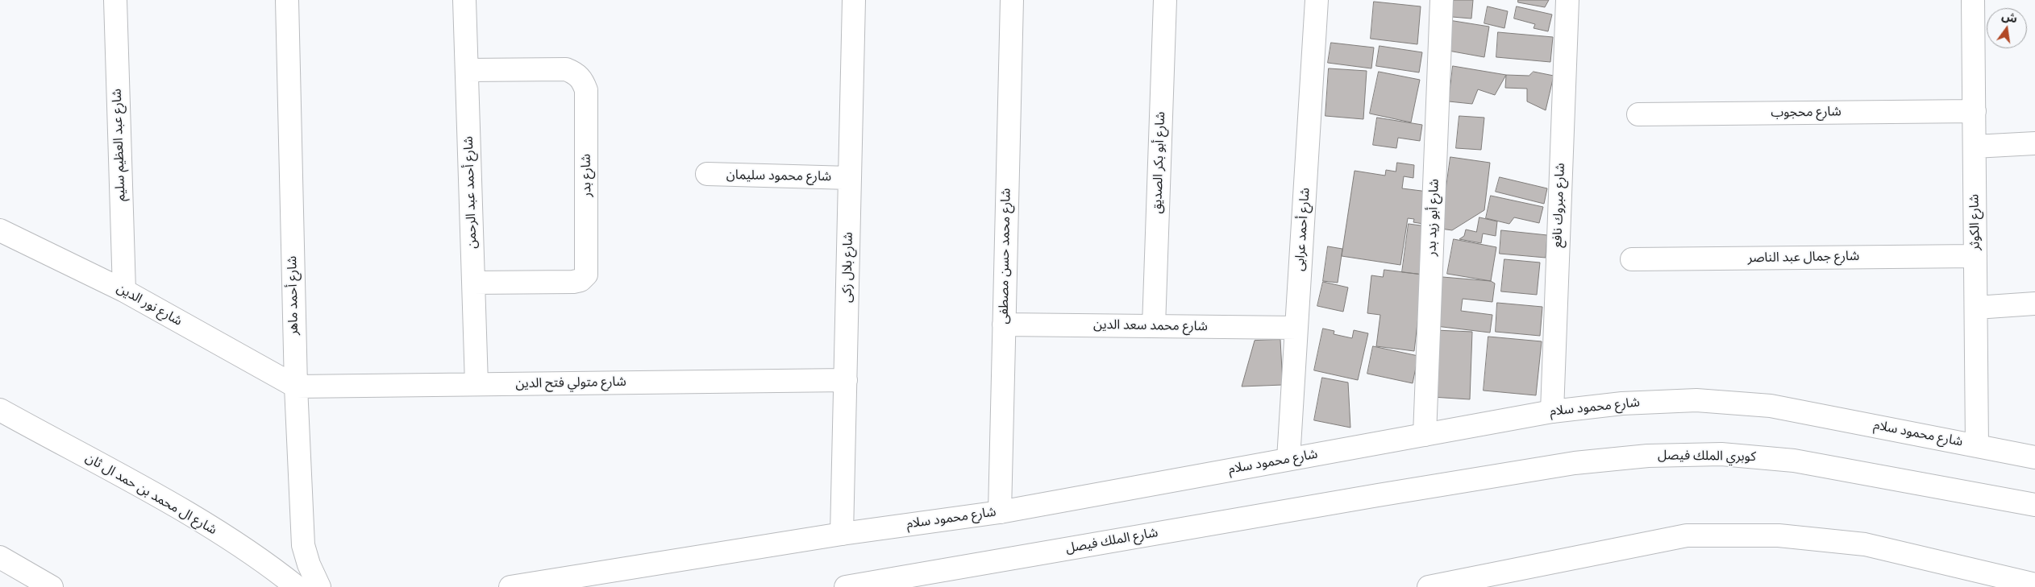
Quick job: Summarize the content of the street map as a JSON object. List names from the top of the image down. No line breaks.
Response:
{"streets":{"street":["شارع محجوب","شارع عبد العظيم سليم","شارع أبو بكر الصديق","شارع بدر","شارع محمود سليمان","شارع أحمد عبد الرحمن","شارع مبروك نافع","شارع أبو زيد بدر","شارع الكوثر","شارع أحمد عرابى","شارع محمد حسن مصطفى","شارع جمال عبد الناصر","شارع بلال زكى","شارع أحمد ماهر","شارع نور الدين","شارع محمد سعد الدين","شارع متولي فتح الدين","شارع محمود سلام","كوبري الملك فيصل","شارع ال محمد بن حمد ال ثان","شارع الملك فيصل"]},"crossings":[["شارع محجوب","شارع الكوثر"],["شارع عبد العظيم سليم","شارع نور الدين"],["شارع أبو بكر الصديق","شارع محمد سعد الدين"],["شارع بدر","شارع أحمد عبد الرحمن"],["شارع محمود سليمان","شارع بلال زكى"],["شارع أحمد عبد الرحمن","شارع متولي فتح الدين"],["شارع مبروك نافع","شارع محمود سلام"],["شارع أبو زيد بدر","شارع محمود سلام"],["شارع الكوثر","شارع جمال عبد الناصر"],["شارع الكوثر","شارع محمود سلام"],["شارع أحمد عرابى","شارع محمد سعد الدين"],["شارع أحمد عرابى","شارع محمود سلام"],["شارع محمد حسن مصطفى","شارع محمد سعد الدين"],["شارع محمد حسن مصطفى","شارع محمود سلام"],["شارع بلال زكى","شارع متولي فتح الدين"],["شارع بلال زكى","شارع محمود سلام"],["شارع أحمد ماهر","شارع نور الدين"],["شارع أحمد ماهر","شارع متولي فتح الدين"],["شارع نور الدين","شارع متولي فتح الدين"],["كوبري الملك فيصل","شارع الملك فيصل"]],"north":"top"}
